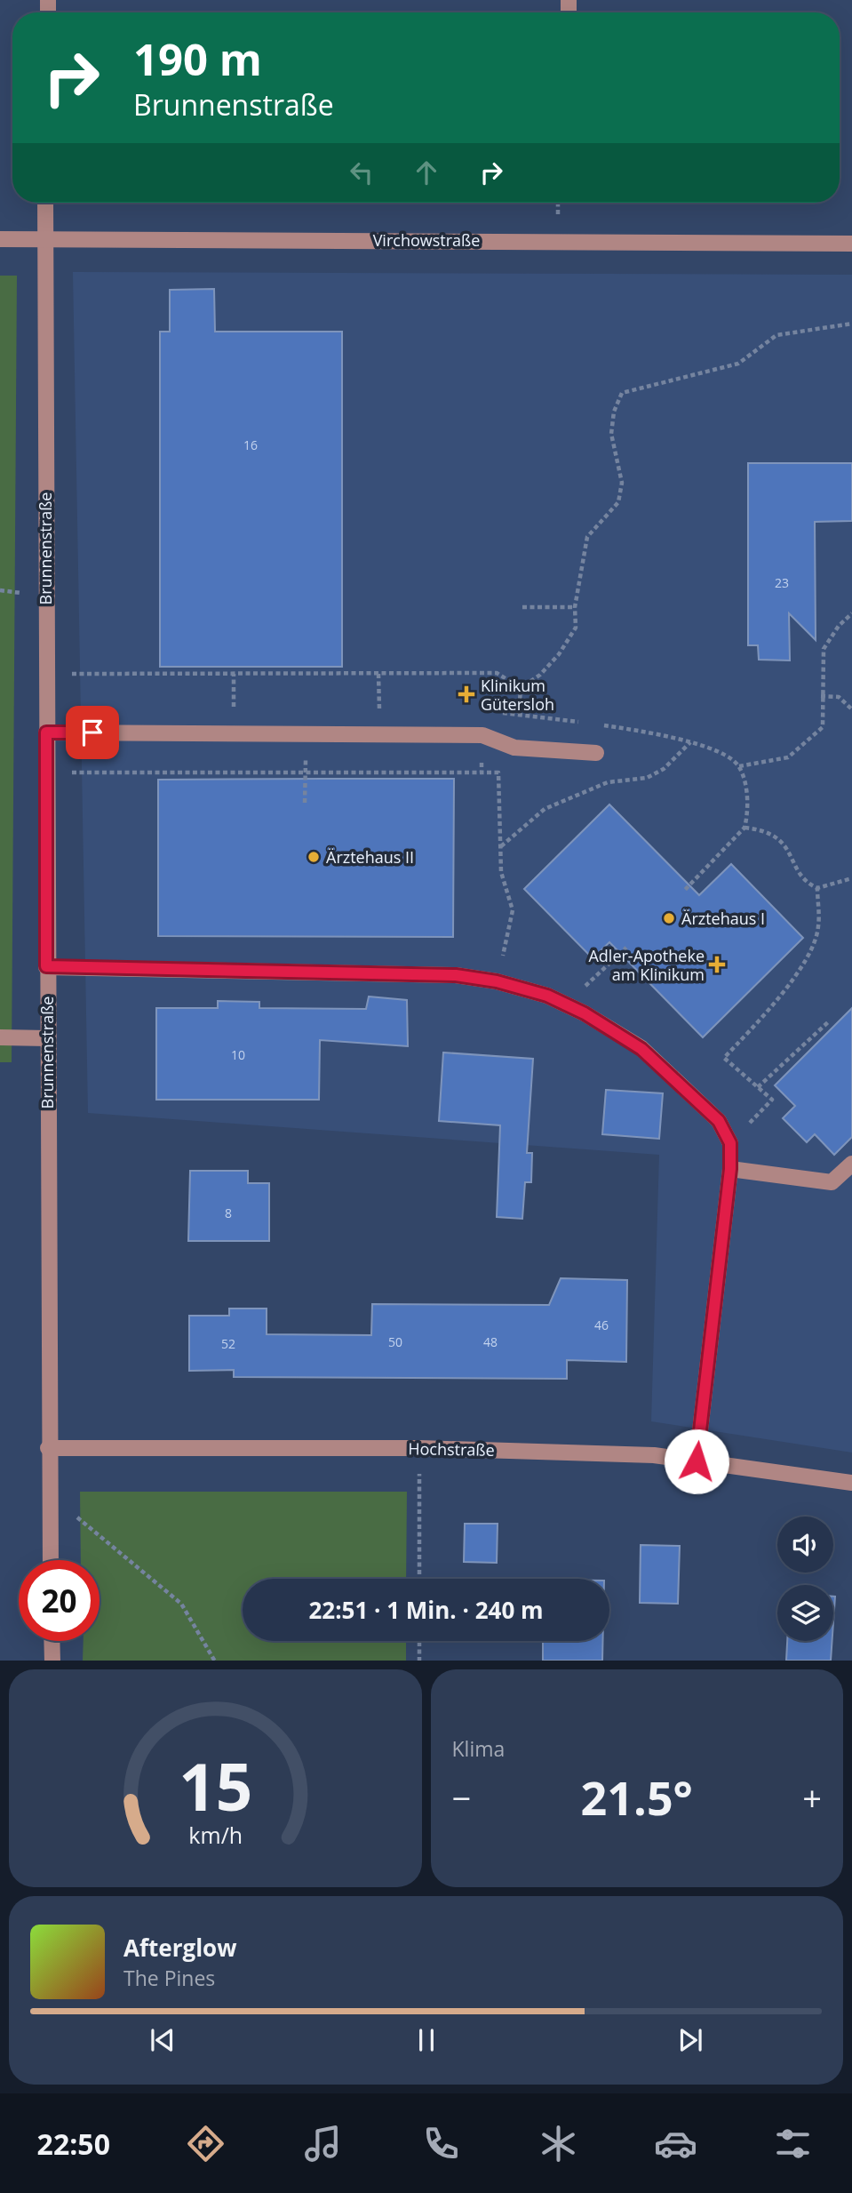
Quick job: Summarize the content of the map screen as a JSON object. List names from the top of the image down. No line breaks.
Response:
{"streets":{"street":["Virchowstraße","Brunnenstraße","Hochstraße"]},"crossings":[["Virchowstraße","Brunnenstraße"],["Brunnenstraße","Hochstraße"]],"places":{"health":["Klinikum Gütersloh","Adler-Apotheke am Klinikum"],"other":["Ärztehaus II","Ärztehaus I"]},"house_numbers":["16","23","10","8","46","50","48","52"],"page":{"turn":["190 m","Brunnenstraße"],"limit":"20","trip":"22:51 · 1 Min. · 240 m","tile":"Klima","heat":["−","21.5°","+"],"song":["Afterglow","The Pines"],"tabs":"22:50","gauge":["15","km/h"]}}
